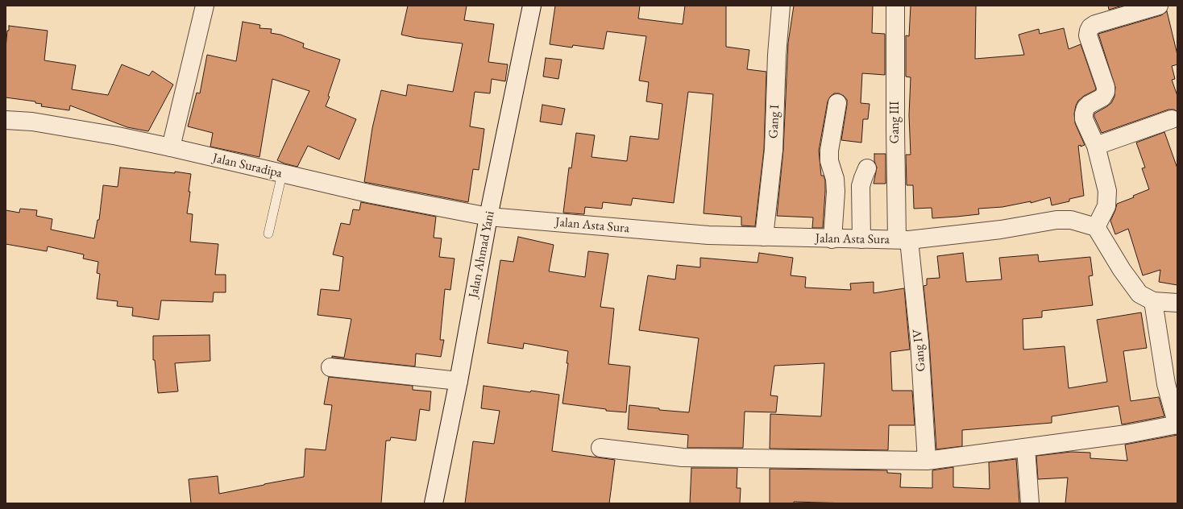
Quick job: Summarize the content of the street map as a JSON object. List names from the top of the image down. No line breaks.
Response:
{"streets":{"street":["Gang I","Gang III","Jalan Suradipa","Jalan Asta Sura","Jalan Ahmad Yani","Gang IV"]},"crossings":[["Gang I","Jalan Asta Sura"],["Gang III","Jalan Asta Sura"],["Gang III","Gang IV"],["Jalan Suradipa","Jalan Asta Sura"],["Jalan Suradipa","Jalan Ahmad Yani"],["Jalan Asta Sura","Jalan Ahmad Yani"],["Jalan Asta Sura","Gang IV"]]}
